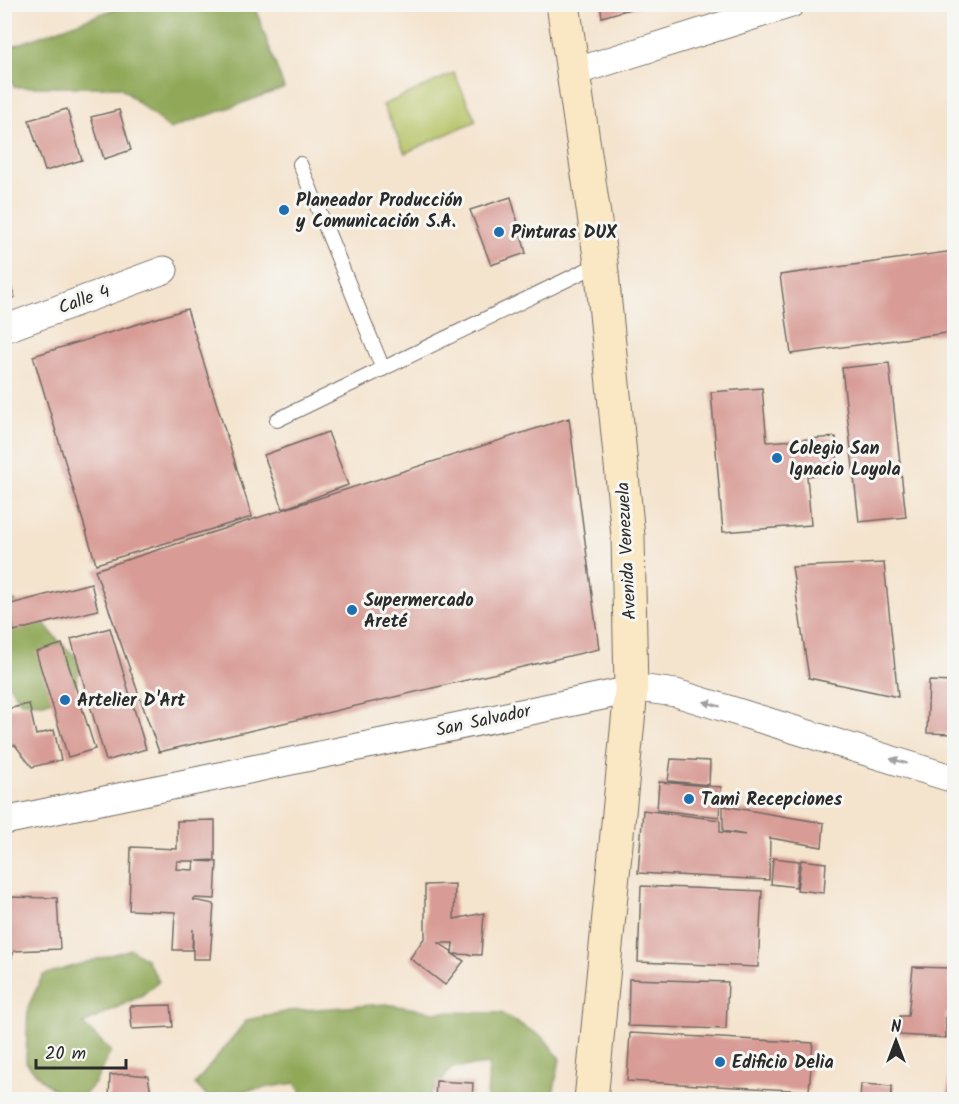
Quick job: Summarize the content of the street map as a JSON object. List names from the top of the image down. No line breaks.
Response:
{"streets":{"main road":["Avenida Venezuela"],"street":["Calle 4","San Salvador"]},"crossings":[["Avenida Venezuela","San Salvador"]],"places":["Planeador Producción y Comunicación S.A.","Pinturas DUX","Colegio San Ignacio Loyola","Supermercado Areté","Artelier D'Art","Tami Recepciones","Edificio Delia"],"scale_bar":"20 m","north":"top"}
